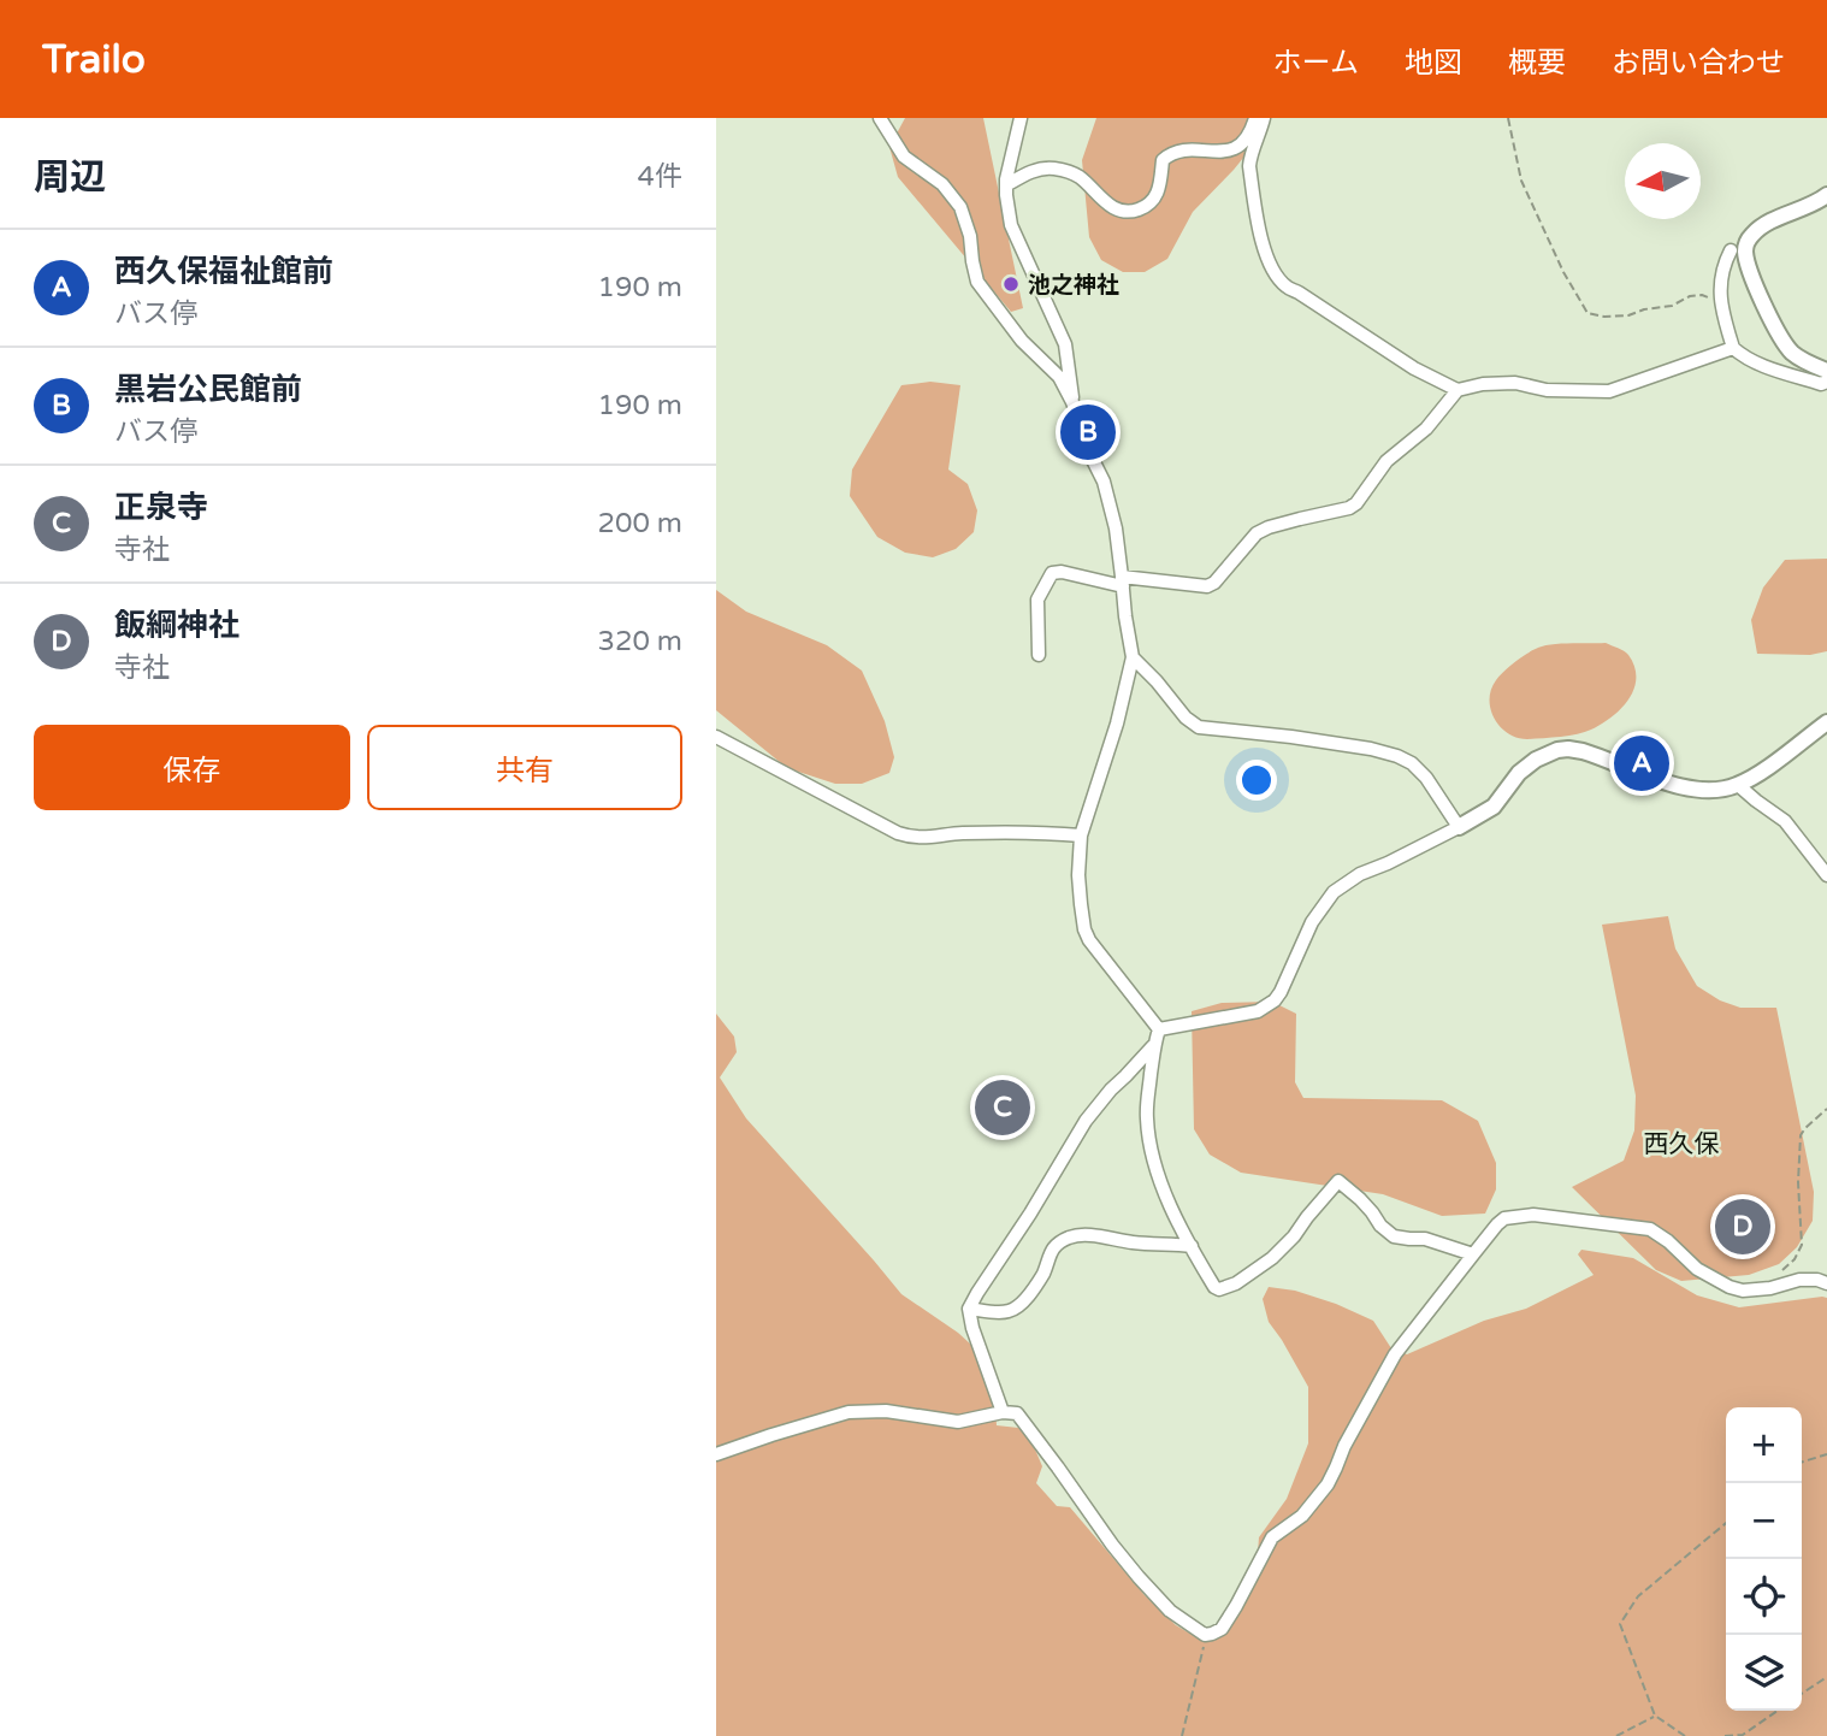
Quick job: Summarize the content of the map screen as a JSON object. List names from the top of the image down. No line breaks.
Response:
{"districts":["西久保"],"places":["池之神社"],"north":"left","page":{"header":"Trailo","nav":["ホーム","地図","概要","お問い合わせ"],"heading":["周辺","4件"],"list":[{"mark":"A","name":"西久保福祉館前","note":"バス停","value":"190 m"},{"mark":"B","name":"黒岩公民館前","note":"バス停","value":"190 m"},{"mark":"C","name":"正泉寺","note":"寺社","value":"200 m"},{"mark":"D","name":"飯綱神社","note":"寺社","value":"320 m"}],"pins":["B","A","C","D"],"buttons":["保存","共有"],"map_buttons":["+","−"]}}
